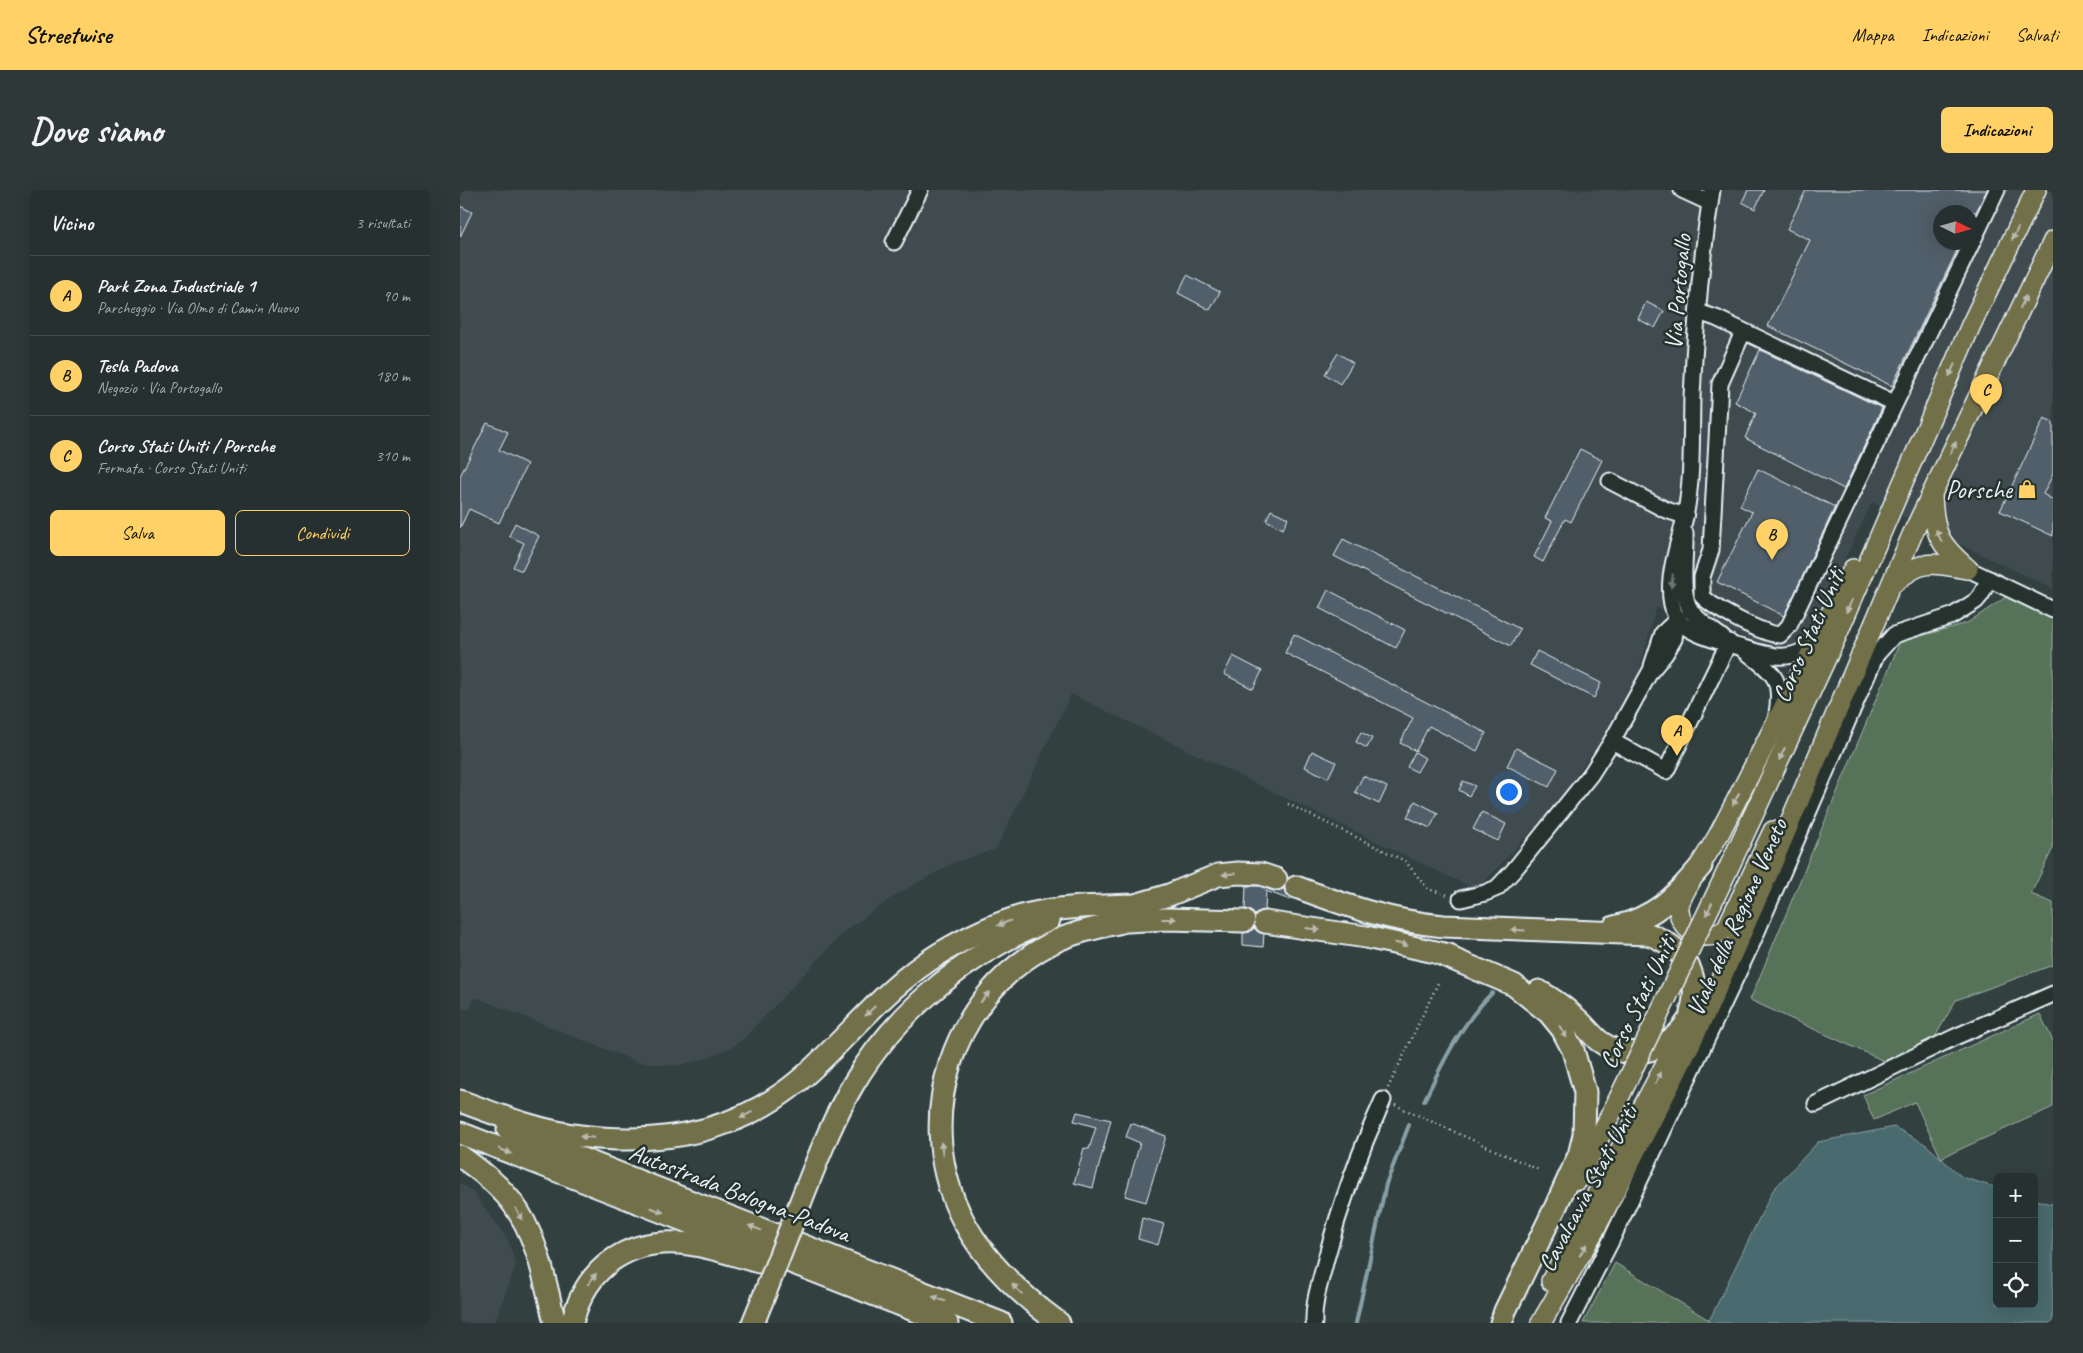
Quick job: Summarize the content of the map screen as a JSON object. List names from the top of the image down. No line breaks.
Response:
{"streets":{"highway":["Autostrada Bologna-Padova"],"main road":["Corso Stati Uniti","Cavalcavia Stati Uniti"],"street":["Via Portogallo","Viale della Regione Veneto"]},"crossings":[["Corso Stati Uniti","Cavalcavia Stati Uniti"]],"places":{"shop":["Porsche"]},"north":"right","page":{"header":"Streetwise","nav":["Mappa","Indicazioni","Salvati"],"buttons":["Indicazioni",["Salva","Condividi"]],"title":"Dove siamo","heading":["Vicino","3 risultati"],"list":[{"mark":"A","name":"Park Zona Industriale 1","note":"Parcheggio · Via Olmo di Camin Nuovo","value":"90 m"},{"mark":"B","name":"Tesla Padova","note":"Negozio · Via Portogallo","value":"180 m"},{"mark":"C","name":"Corso Stati Uniti / Porsche","note":"Fermata · Corso Stati Uniti","value":"310 m"}],"pins":["C","B","A"],"map_buttons":["+","−"]}}
